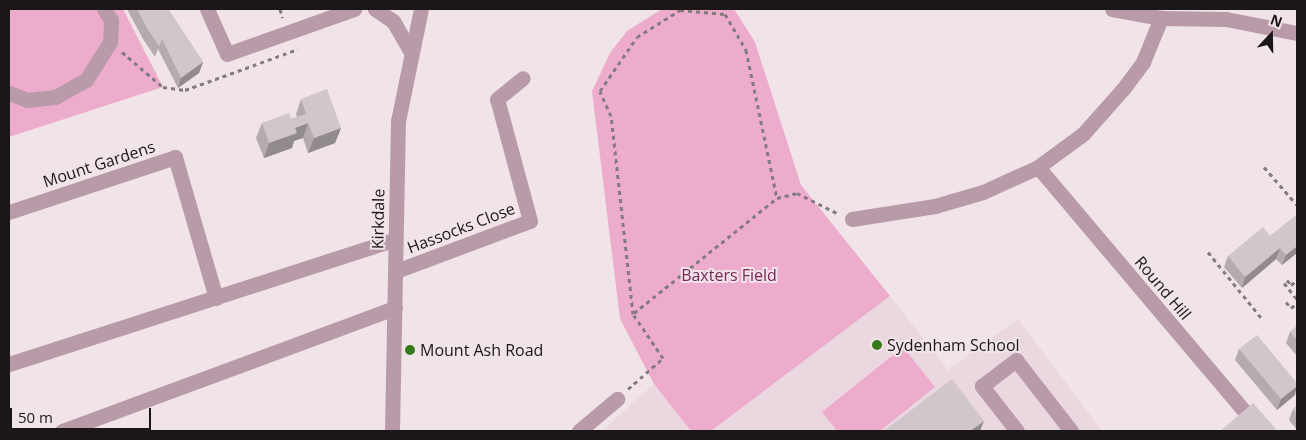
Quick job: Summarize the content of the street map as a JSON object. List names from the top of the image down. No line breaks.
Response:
{"streets":{"street":["Mount Gardens","Kirkdale","Hassocks Close","Round Hill"]},"crossings":[["Kirkdale","Hassocks Close"]],"parks":["Baxters Field"],"places":["Sydenham School","Mount Ash Road"],"scale_bar":"50 m","north":"top"}
